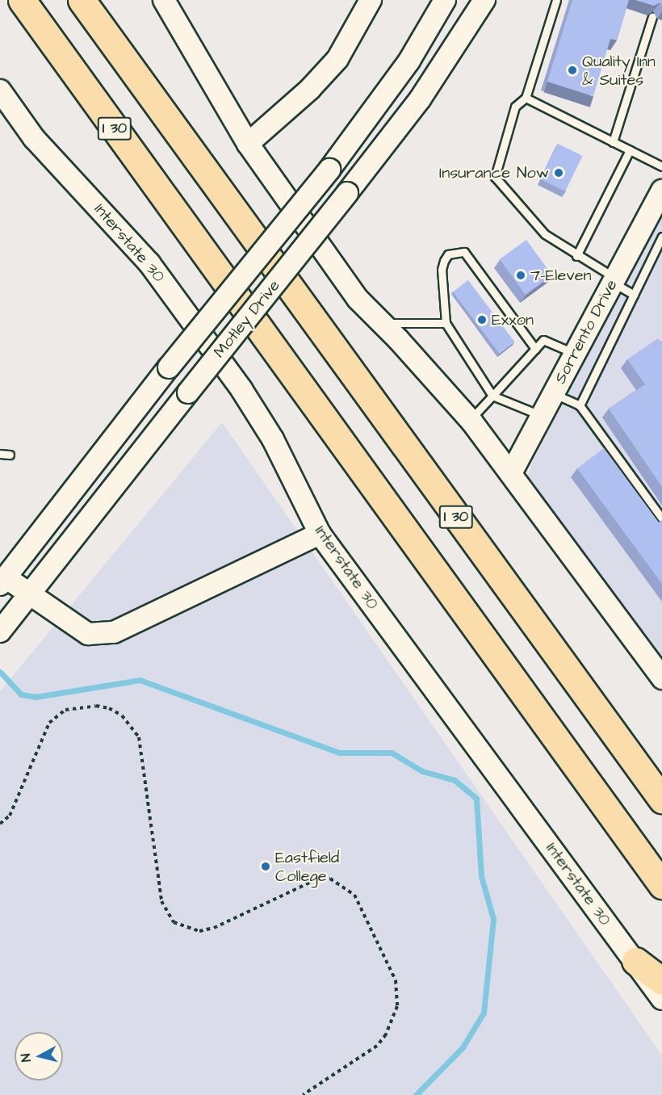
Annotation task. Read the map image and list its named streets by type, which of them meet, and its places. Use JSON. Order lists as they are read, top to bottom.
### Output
{
  "streets": {
    "highway": ["I 30"],
    "main road": ["Interstate 30", "Motley Drive", "Sorrento Drive"]
  },
  "places": [
    "Quality Inn & Suites",
    "Insurance Now",
    "7-Eleven",
    "Exxon",
    "Eastfield College"
  ],
  "north": "left"
}
